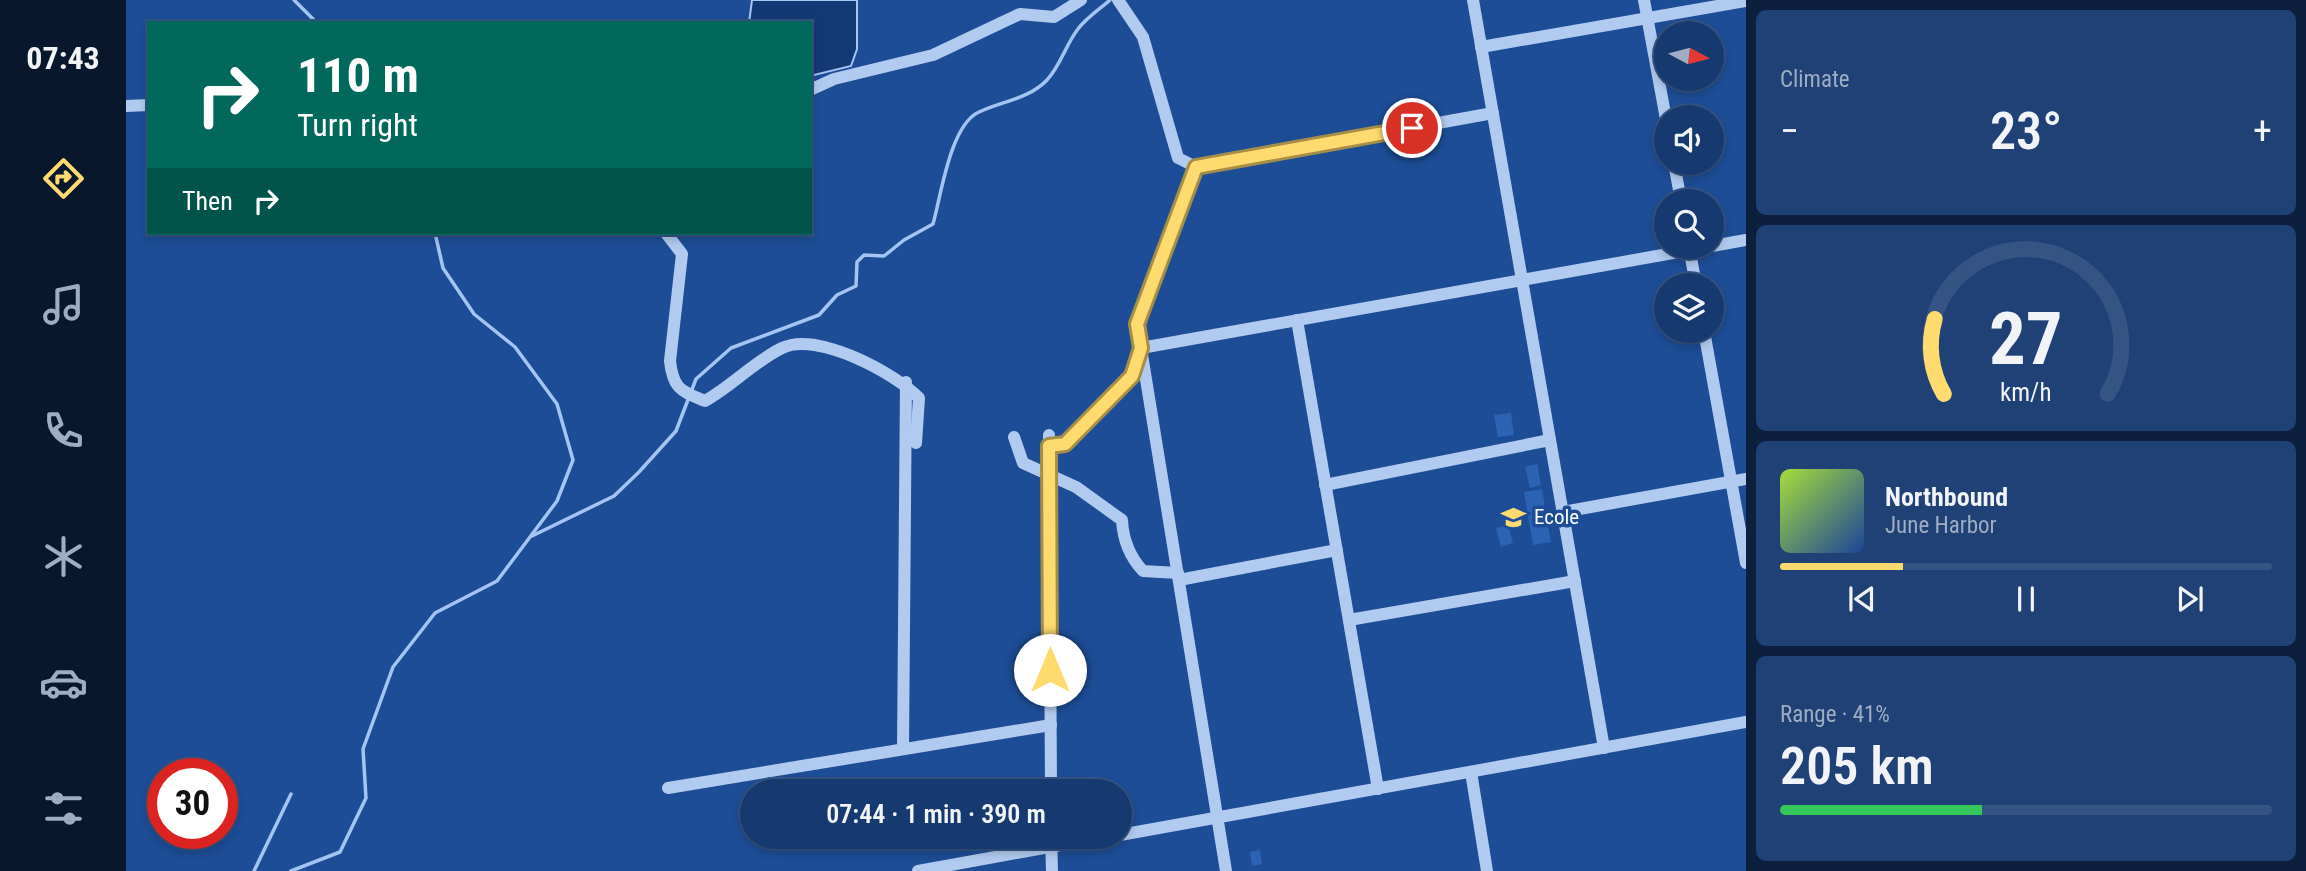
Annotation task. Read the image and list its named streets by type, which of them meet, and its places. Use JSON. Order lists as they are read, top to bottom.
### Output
{
  "places": {
    "school or university": ["Ecole"]
  },
  "north": "right",
  "page": {
    "tabs": "07:43",
    "tile": [
      "Climate",
      ["Range · 41%", "205 km"]
    ],
    "turn": ["110 m", "Turn right"],
    "heat": ["−", "23°", "+"],
    "then": "Then",
    "song": ["Northbound", "June Harbor"],
    "limit": "30",
    "trip": "07:44 · 1 min · 390 m",
    "gauge": ["27", "km/h"]
  }
}
